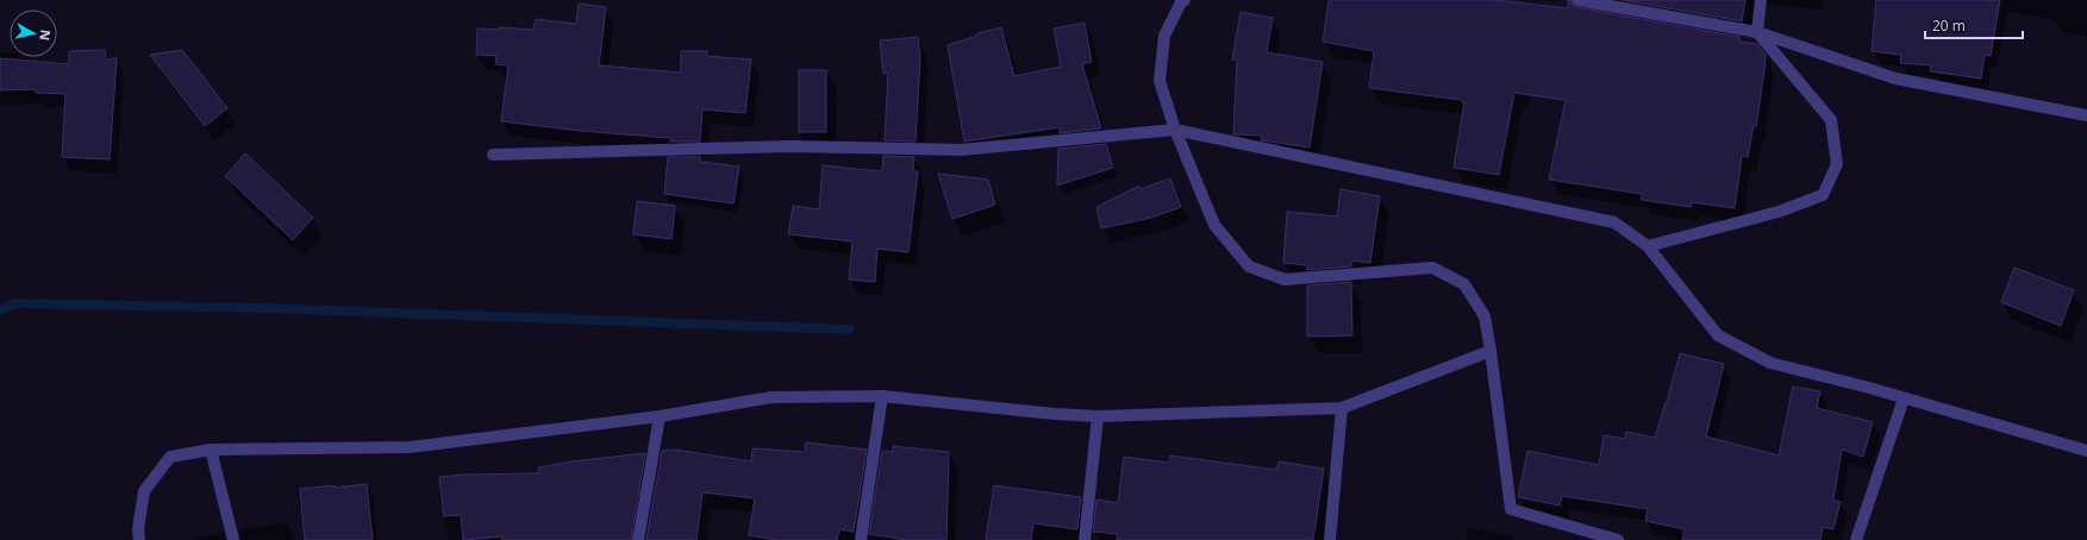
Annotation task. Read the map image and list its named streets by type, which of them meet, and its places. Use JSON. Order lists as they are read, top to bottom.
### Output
{
  "scale_bar": "20 m",
  "north": "right"
}
